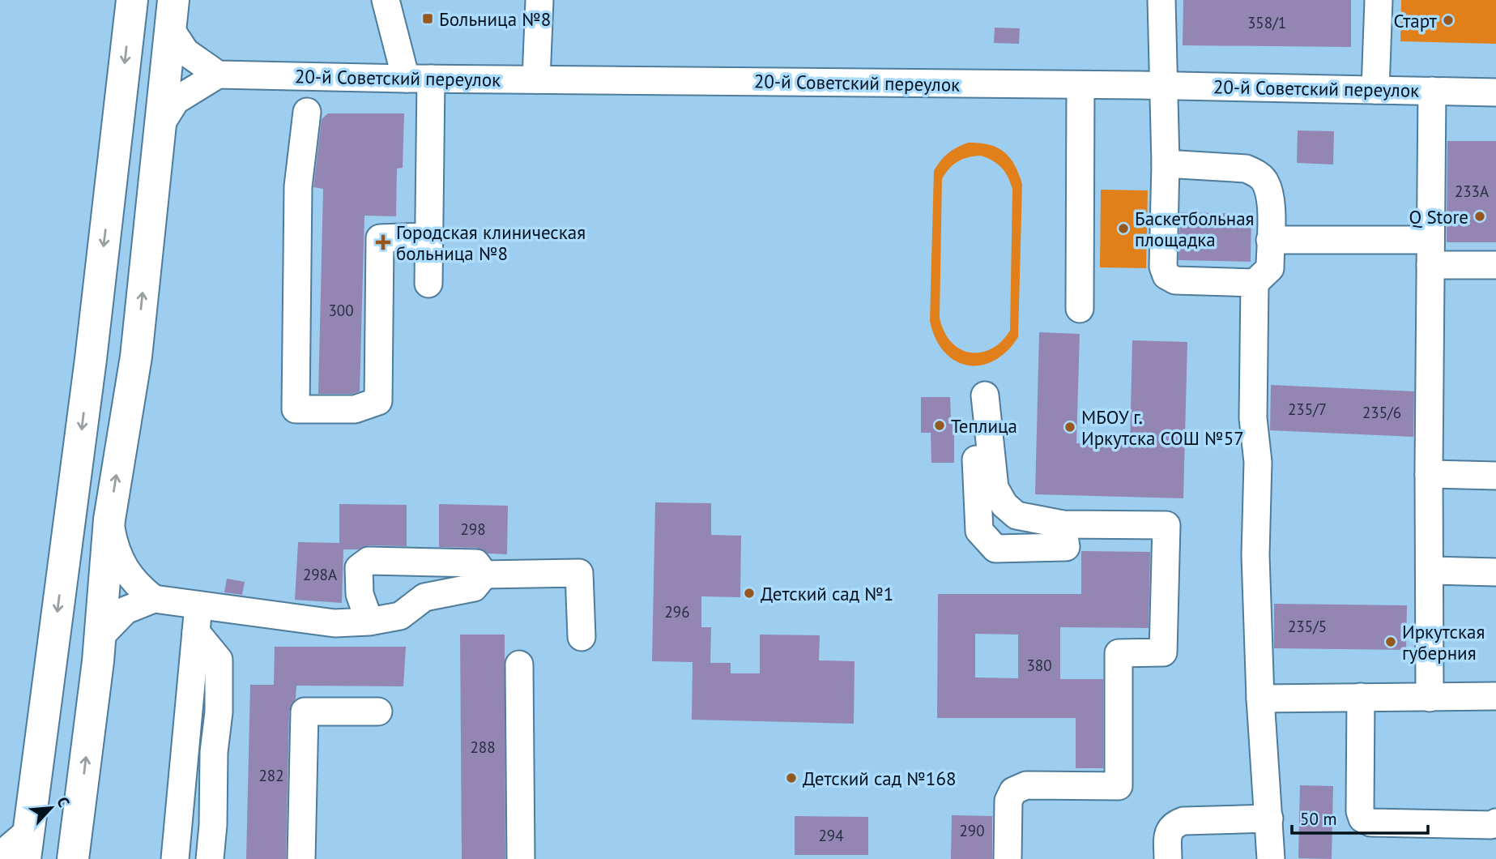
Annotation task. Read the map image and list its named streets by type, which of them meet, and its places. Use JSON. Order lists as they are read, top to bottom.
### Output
{
  "streets": {
    "street": ["20-й Советский переулок"]
  },
  "places": {
    "transit": ["Больница №8"],
    "other": [
      "Старт",
      "Q Store",
      "Баскетбольная площадка",
      "Теплица",
      "МБОУ г. Иркутска СОШ №57",
      "Детский сад №1",
      "Иркутская губерния",
      "Детский сад №168"
    ],
    "health": ["Городская клиническая больница №8"]
  },
  "house_numbers": [
    "358/1",
    "233А",
    "300",
    "235/7",
    "235/6",
    "298",
    "298А",
    "296",
    "235/5",
    "380",
    "288",
    "282",
    "290",
    "294"
  ],
  "scale_bar": "50 m",
  "north": "top right"
}
